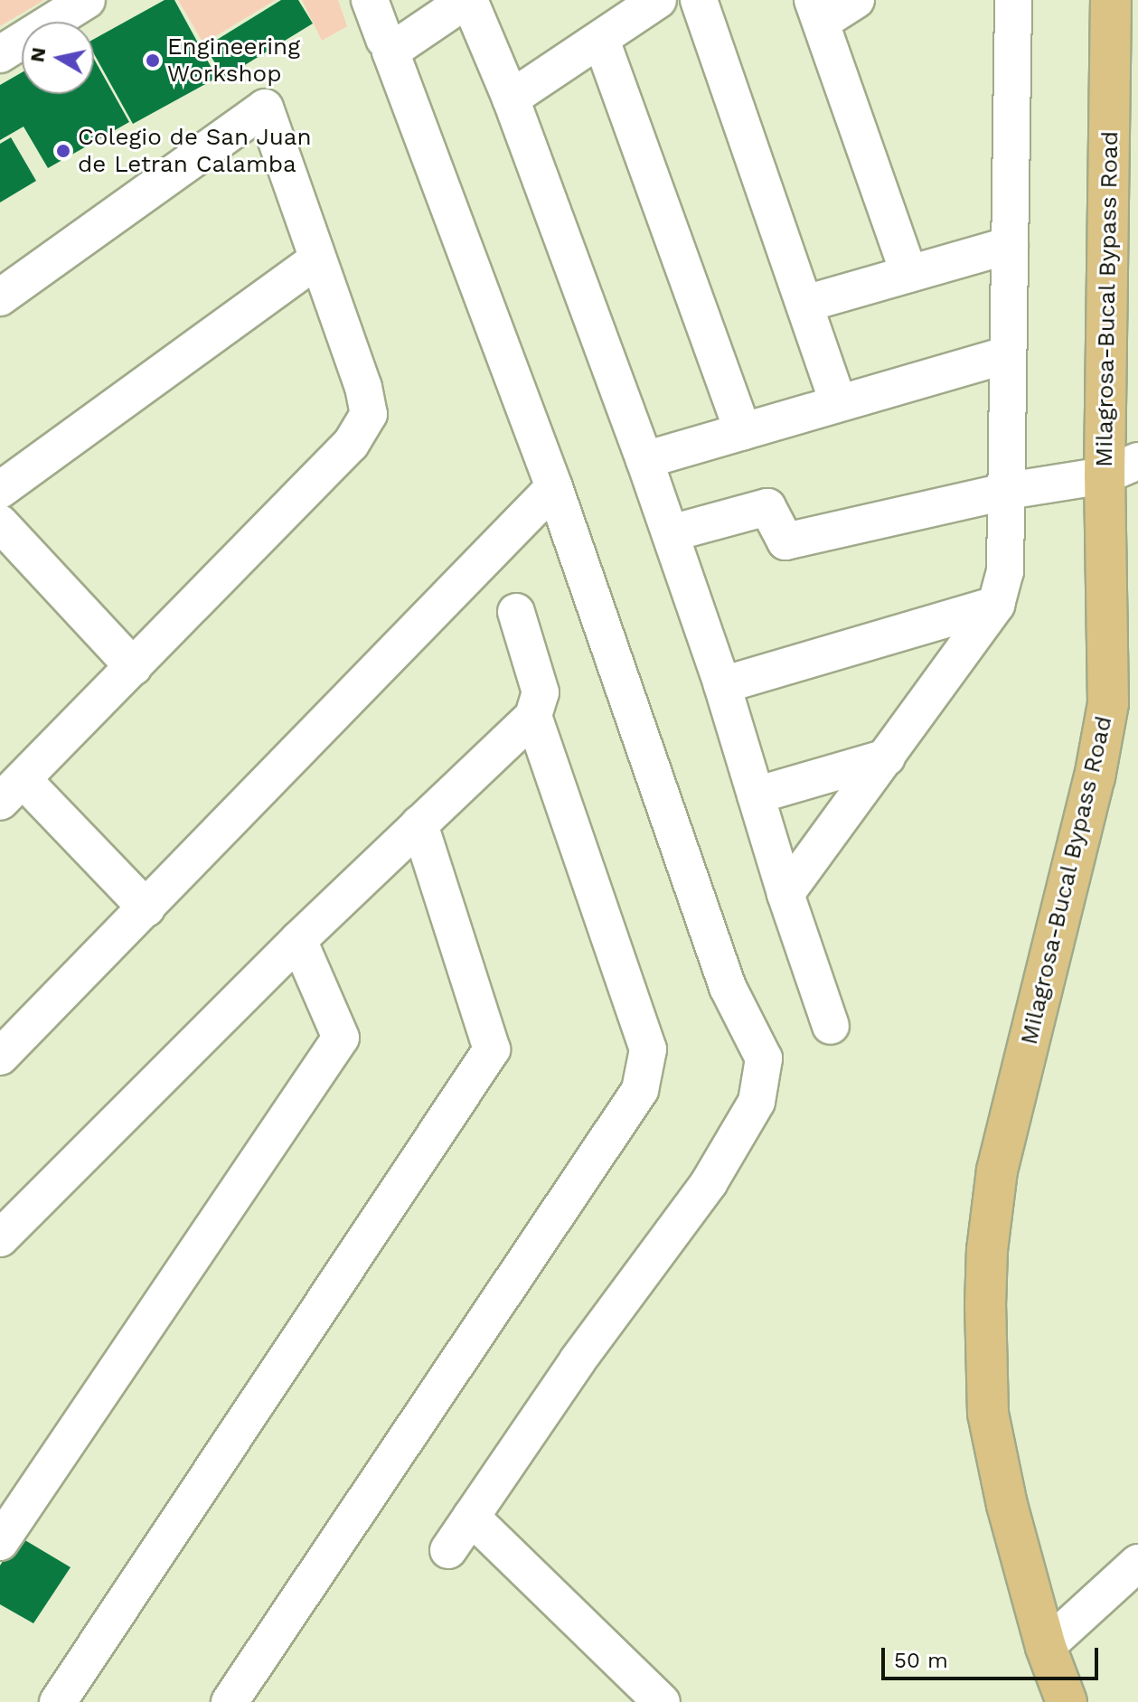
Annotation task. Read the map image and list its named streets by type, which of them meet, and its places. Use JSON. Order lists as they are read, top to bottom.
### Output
{
  "streets": {
    "main road": ["Milagrosa-Bucal Bypass Road"]
  },
  "places": ["Engineering Workshop", "Colegio de San Juan de Letran Calamba"],
  "scale_bar": "50 m",
  "north": "left"
}
